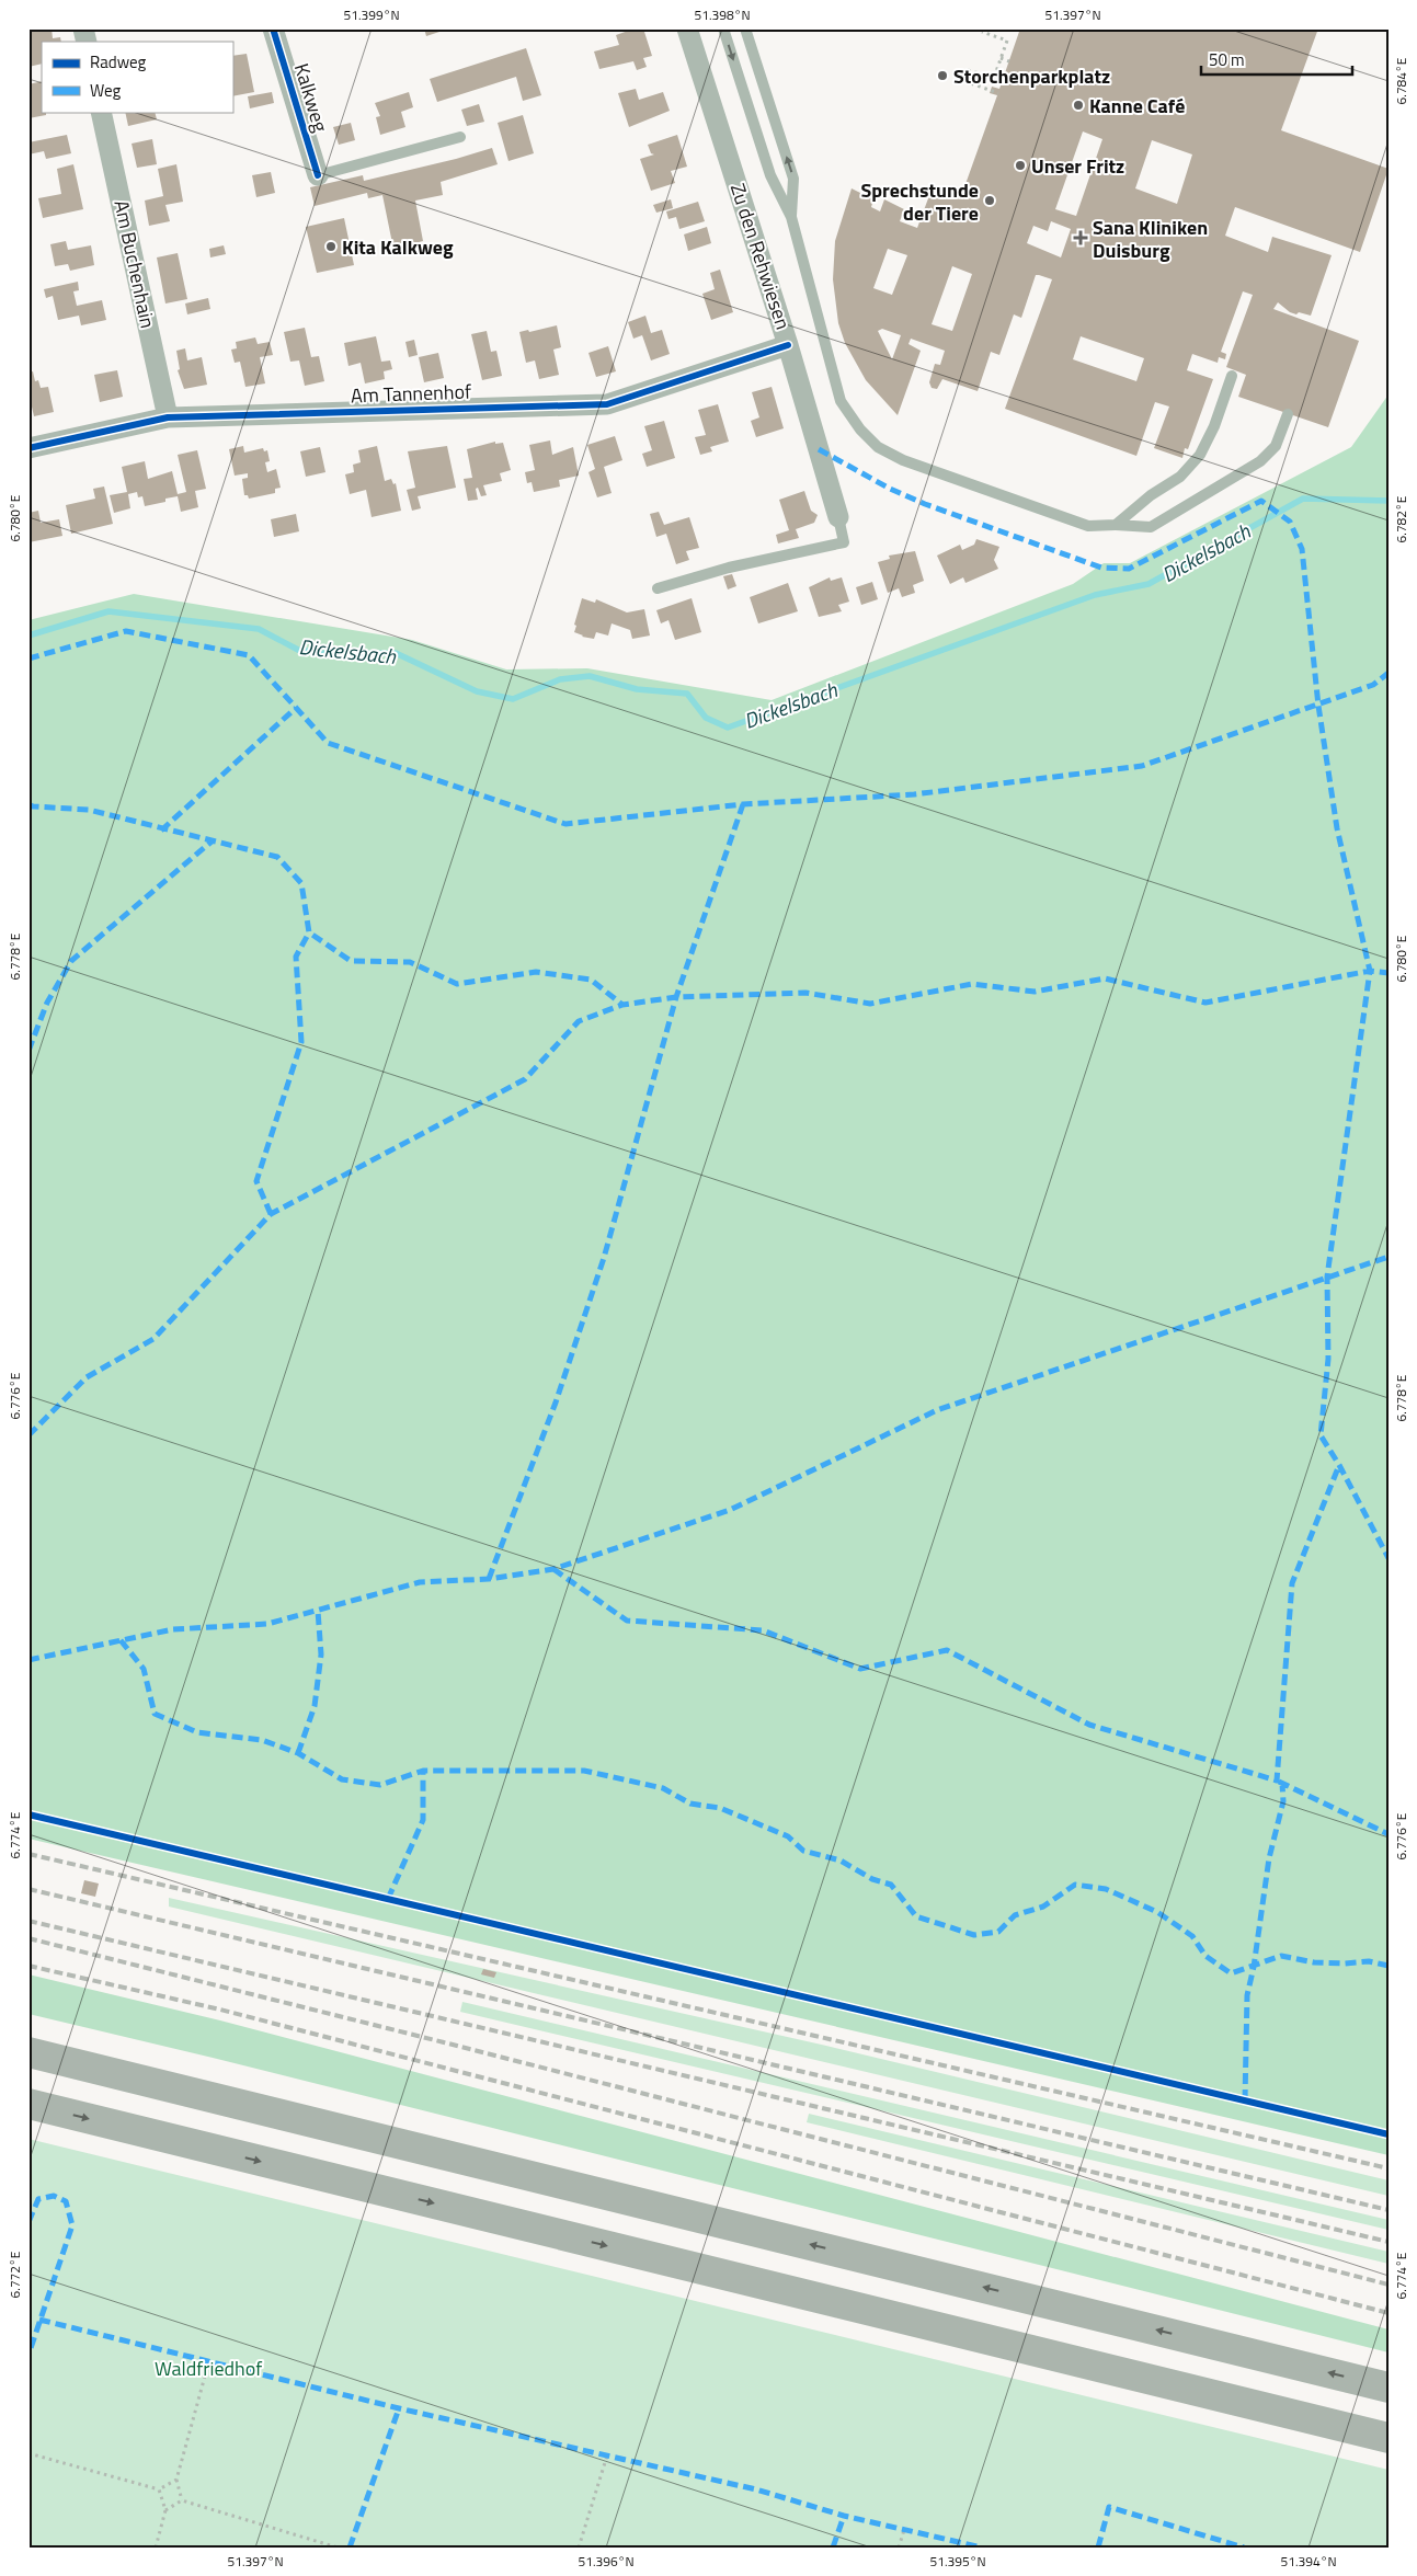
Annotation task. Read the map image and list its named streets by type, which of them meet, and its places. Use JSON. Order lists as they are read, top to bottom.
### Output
{
  "streets": {
    "street": [
      "Kalkweg",
      "Zu den Rehwiesen",
      "Am Buchenhain",
      "Am Tannenhof"
    ]
  },
  "crossings": [
    ["Zu den Rehwiesen", "Am Tannenhof"],
    ["Am Buchenhain", "Am Tannenhof"]
  ],
  "water": ["Dickelsbach"],
  "parks": ["Waldfriedhof"],
  "places": {
    "other": [
      "Storchenparkplatz",
      "Kanne Café",
      "Unser Fritz",
      "Sprechstunde der Tiere",
      "Kita Kalkweg"
    ],
    "health": ["Sana Kliniken Duisburg"]
  },
  "legend": ["Radweg", "Weg"],
  "scale_bar": "50 m",
  "coordinates": [
    "51.399°N",
    "51.398°N",
    "51.397°N",
    "6.784°E",
    "6.780°E",
    "6.782°E",
    "6.778°E",
    "6.776°E",
    "6.774°E",
    "6.772°E",
    "51.396°N",
    "51.395°N",
    "51.394°N"
  ]
}
